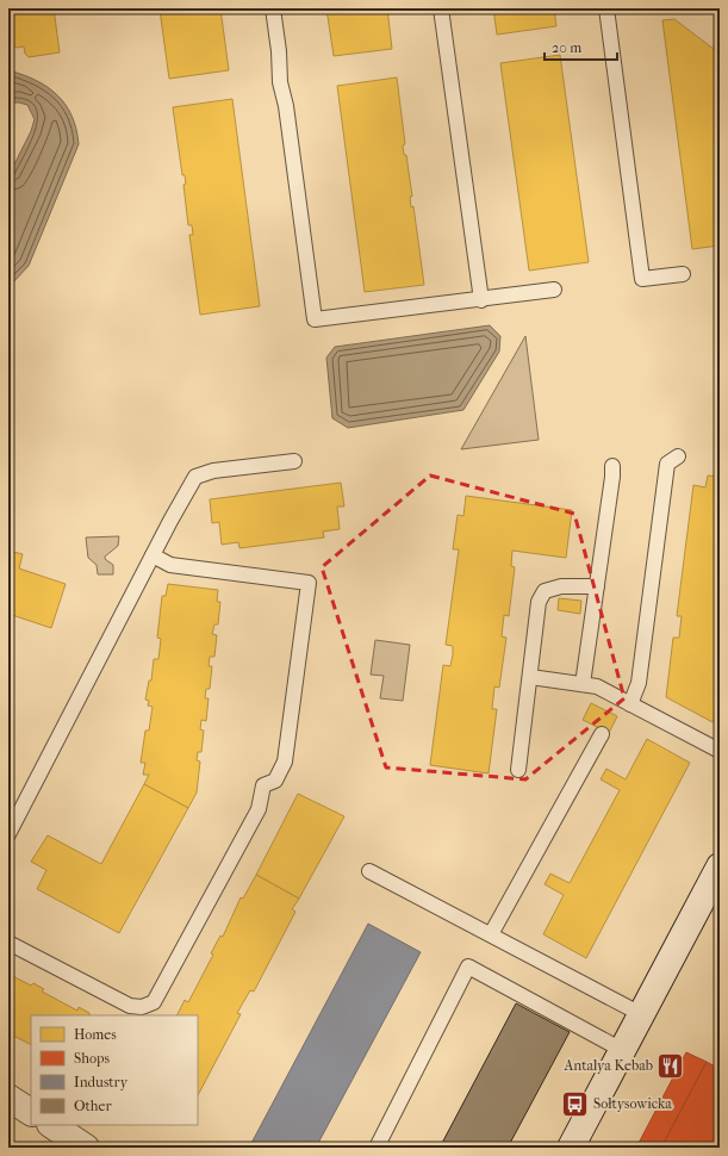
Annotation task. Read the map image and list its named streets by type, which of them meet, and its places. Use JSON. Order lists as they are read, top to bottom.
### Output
{
  "places": {
    "restaurant": ["Antalya Kebab"],
    "bus stop": ["Sołtysowicka"]
  },
  "legend": [
    "Homes",
    "Shops",
    "Industry",
    "Other"
  ],
  "scale_bar": "20 m"
}
